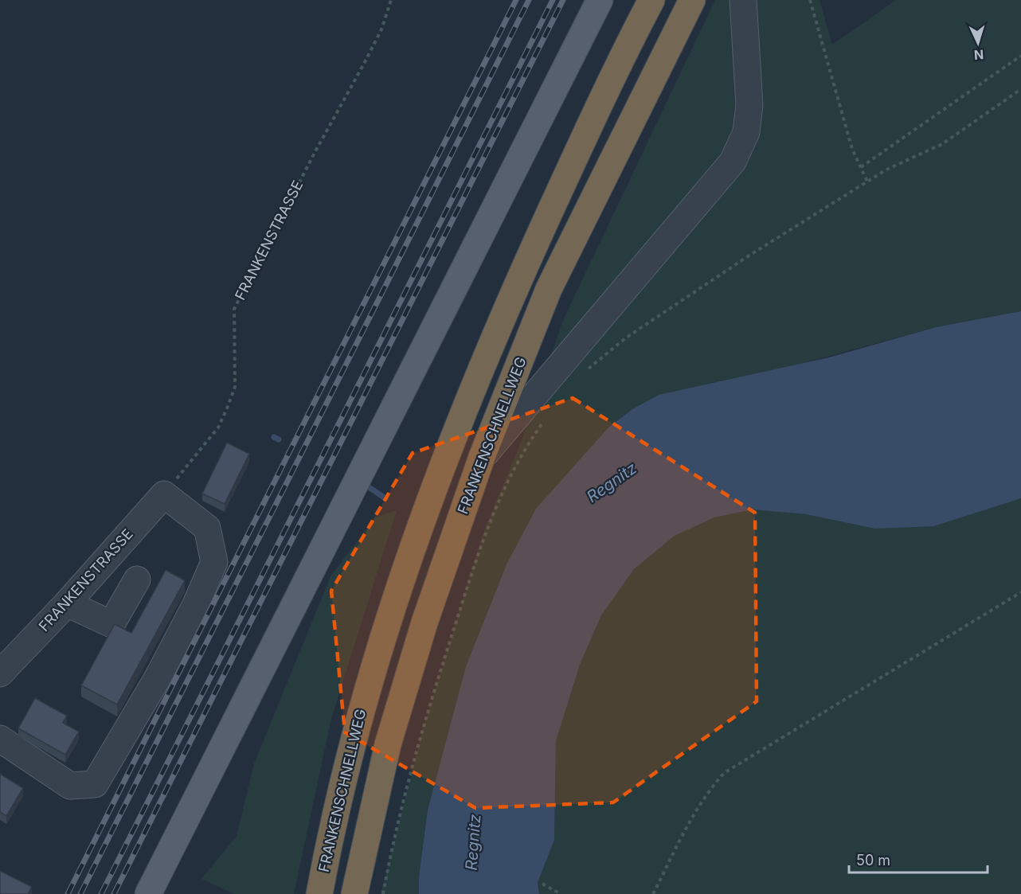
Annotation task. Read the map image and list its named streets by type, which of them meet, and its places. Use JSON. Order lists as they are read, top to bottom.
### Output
{
  "streets": {
    "highway": ["FRANKENSCHNELLWEG"],
    "street": ["FRANKENSTRASSE"]
  },
  "water": ["Regnitz"],
  "scale_bar": "50 m",
  "north": "bottom"
}
